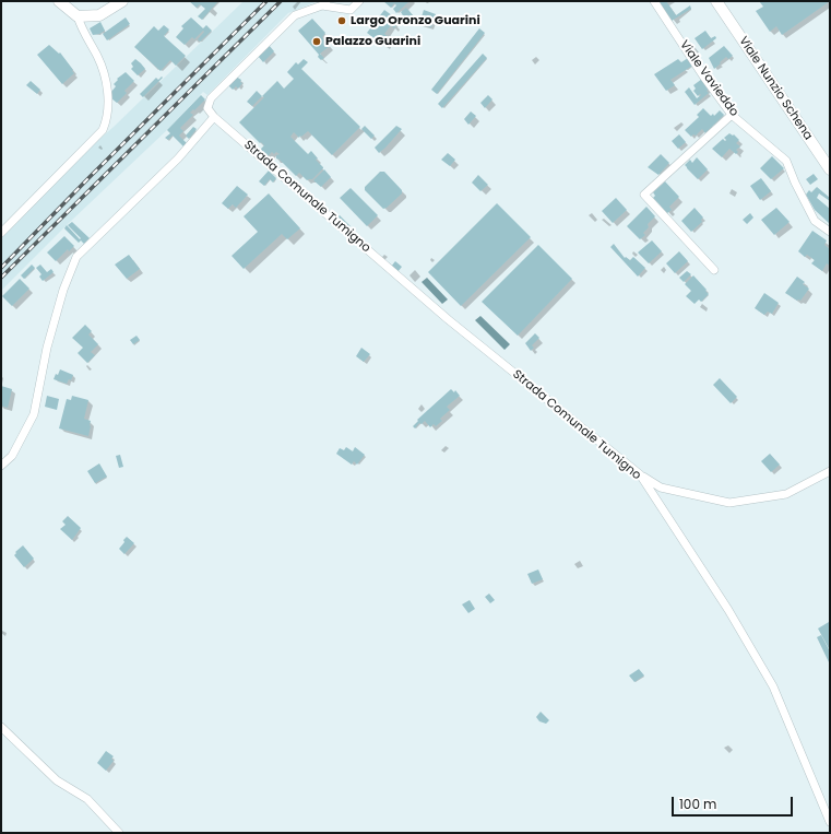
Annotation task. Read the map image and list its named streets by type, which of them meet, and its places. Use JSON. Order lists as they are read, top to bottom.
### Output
{
  "streets": {
    "street": ["Viale Vavieddo", "Viale Nunzio Schena", "Strada Comunale Tumigno"]
  },
  "places": ["Largo Oronzo Guarini", "Palazzo Guarini"],
  "scale_bar": "100 m"
}
